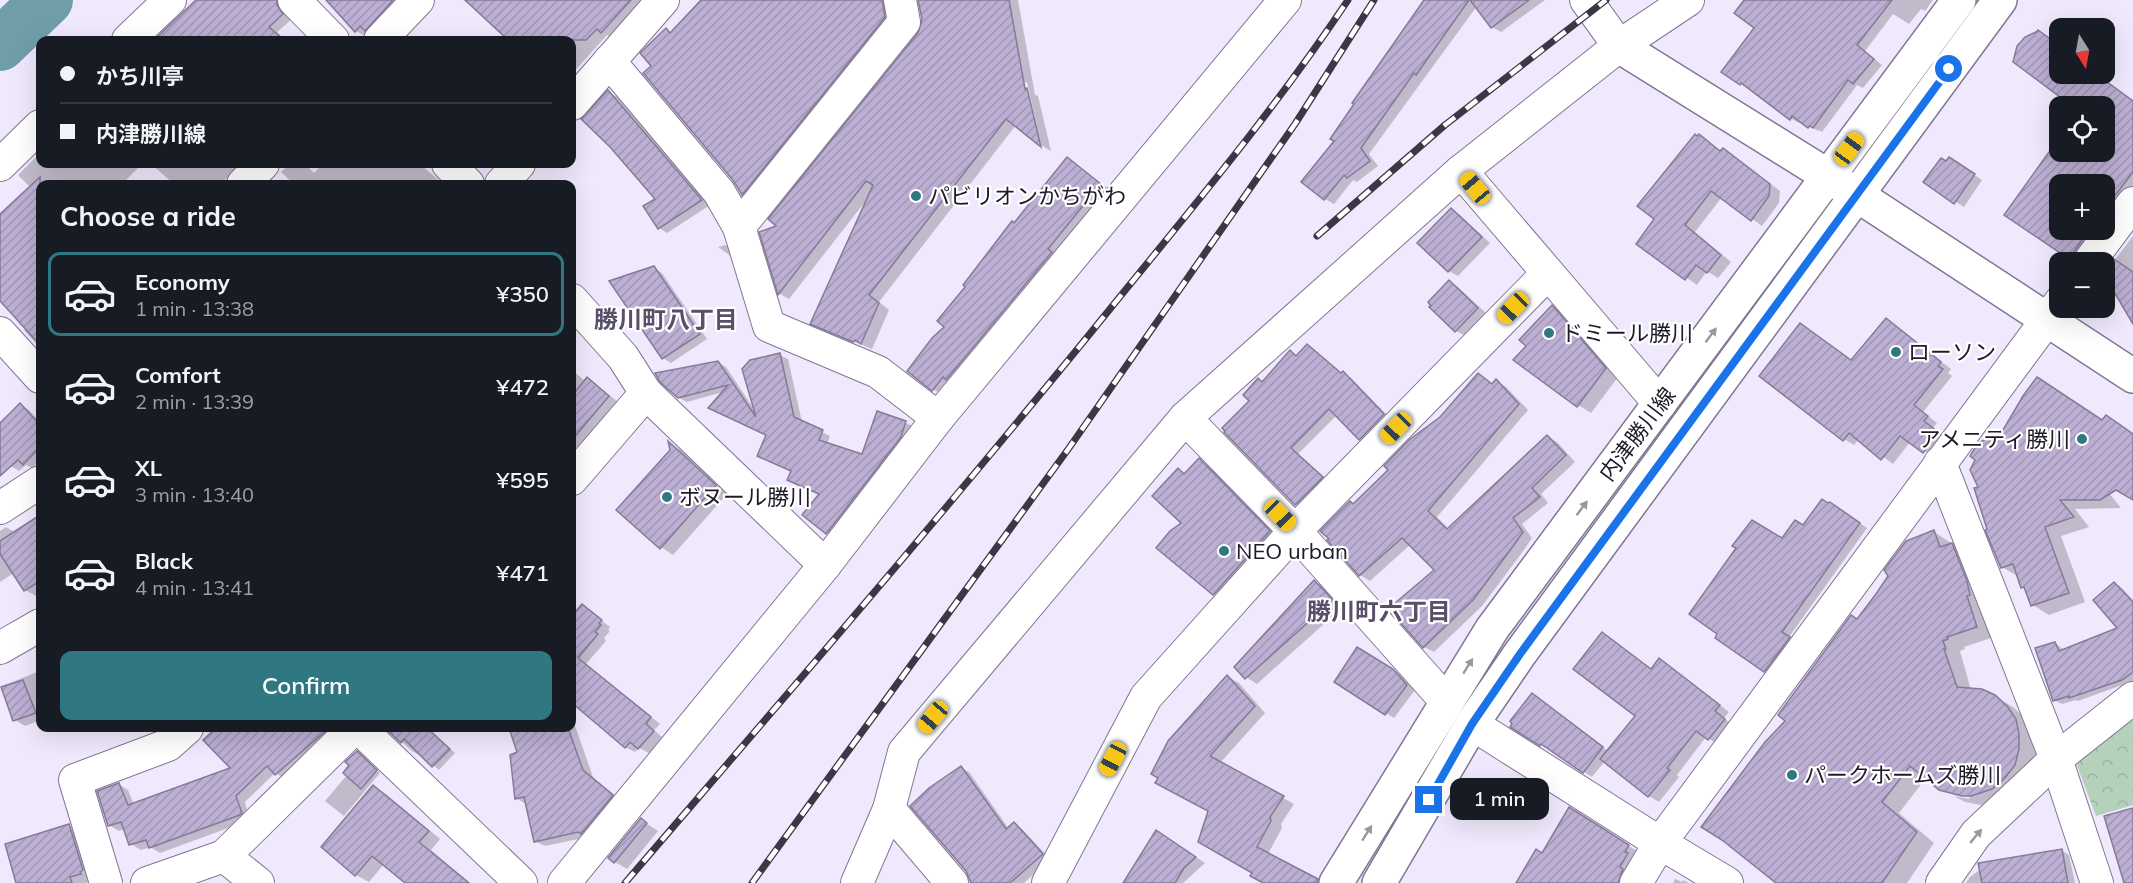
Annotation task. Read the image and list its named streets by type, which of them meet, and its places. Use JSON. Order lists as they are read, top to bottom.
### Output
{
  "streets": {
    "main road": ["内津勝川線"]
  },
  "districts": ["勝川町八丁目", "勝川町六丁目"],
  "places": [
    "パビリオンかちがわ",
    "ドミール勝川",
    "ローソン",
    "アメニティ勝川",
    "ボヌール勝川",
    "NEO urban",
    "パークホームズ勝川"
  ],
  "north": "bottom",
  "page": {
    "map_buttons": ["+", "−"],
    "banner": ["かち川亭", "内津勝川線"],
    "heading": "Choose a ride",
    "list": [
      {
        "name": "Economy",
        "note": "1 min · 13:38",
        "value": "¥350"
      },
      {
        "name": "Comfort",
        "note": "2 min · 13:39",
        "value": "¥472"
      },
      {
        "name": "XL",
        "note": "3 min · 13:40",
        "value": "¥595"
      },
      {
        "name": "Black",
        "note": "4 min · 13:41",
        "value": "¥471"
      }
    ],
    "buttons": "Confirm",
    "bubble": "1 min"
  }
}
